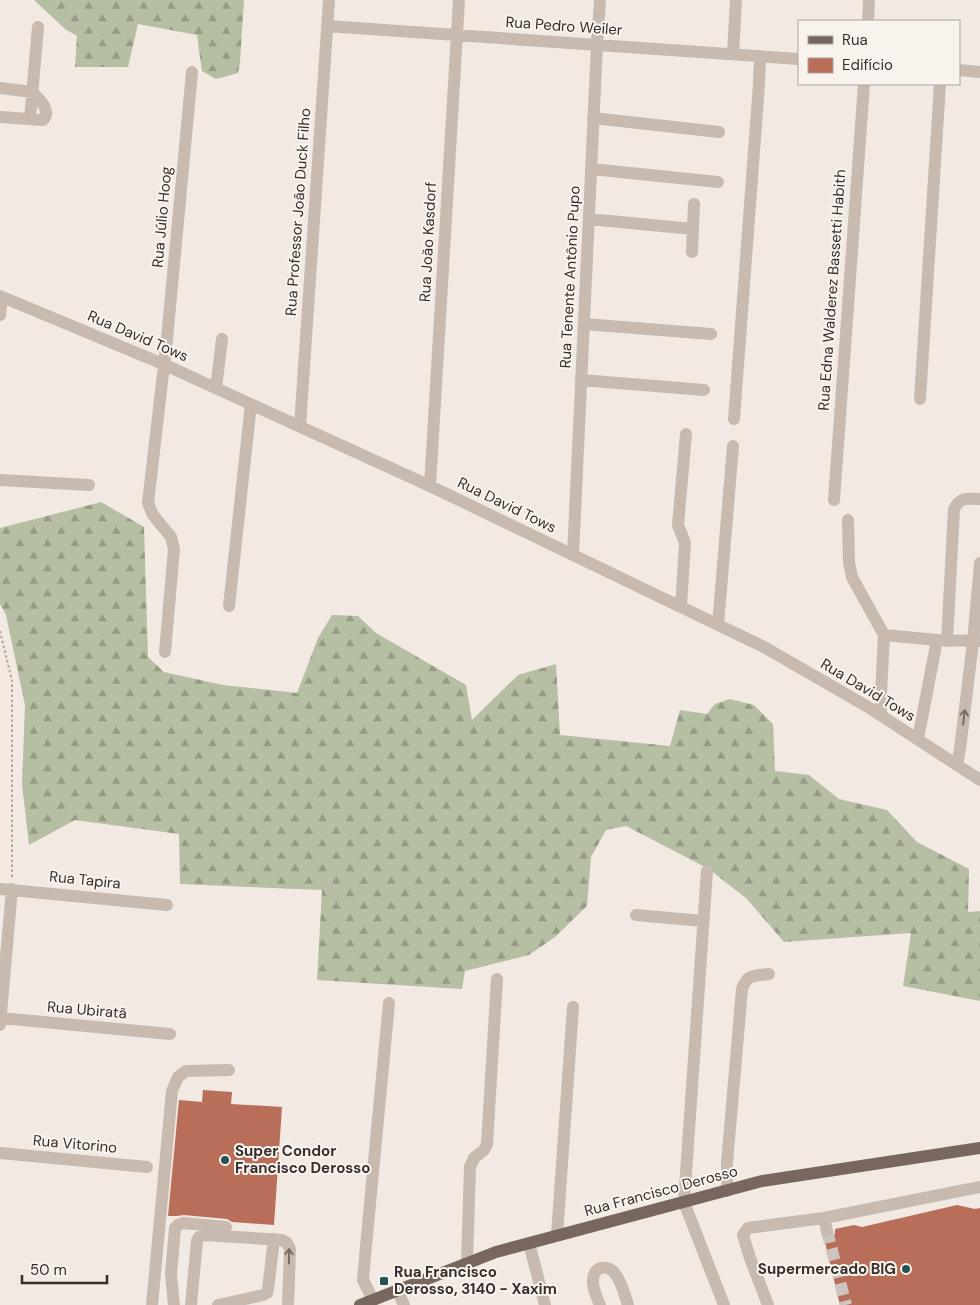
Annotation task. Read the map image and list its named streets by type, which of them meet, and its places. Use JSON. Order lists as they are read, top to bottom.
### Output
{
  "streets": {
    "main road": ["Rua Francisco Derosso"],
    "street": [
      "Rua Pedro Weiler",
      "Rua Professor João Duck Filho",
      "Rua Júlio Hoog",
      "Rua João Kasdorf",
      "Rua Tenente Antônio Pupo",
      "Rua Edna Walderez Bassetti Habith",
      "Rua David Tows",
      "Rua Tapira",
      "Rua Ubiratã",
      "Rua Vitorino"
    ]
  },
  "crossings": [
    ["Rua Pedro Weiler", "Rua Professor João Duck Filho"],
    ["Rua Pedro Weiler", "Rua João Kasdorf"],
    ["Rua Pedro Weiler", "Rua Tenente Antônio Pupo"],
    ["Rua Professor João Duck Filho", "Rua David Tows"],
    ["Rua Júlio Hoog", "Rua David Tows"],
    ["Rua João Kasdorf", "Rua David Tows"],
    ["Rua Tenente Antônio Pupo", "Rua David Tows"]
  ],
  "places": {
    "other": ["Super Condor Francisco Derosso", "Supermercado BIG"],
    "transit": ["Rua Francisco Derosso, 3140 - Xaxim"]
  },
  "legend": ["Rua", "Edifício"],
  "scale_bar": "50 m"
}
